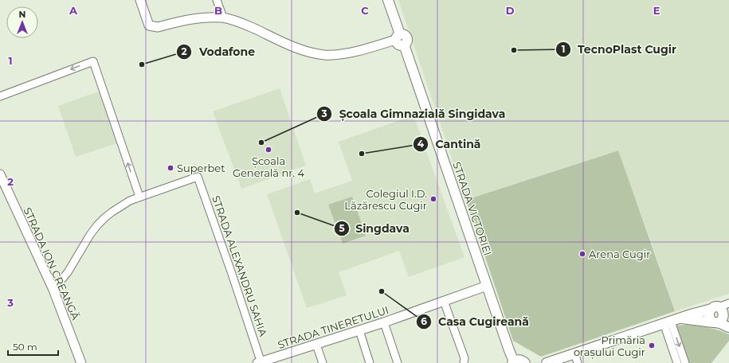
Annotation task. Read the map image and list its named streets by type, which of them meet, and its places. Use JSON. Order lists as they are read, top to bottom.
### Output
{
  "streets": {
    "main road": ["STRADA VICTORIEI"],
    "street": ["STRADA ION CREANGĂ", "STRADA ALEXANDRU SAHIA", "STRADA TINERETULUI"]
  },
  "crossings": [
    ["STRADA VICTORIEI", "STRADA TINERETULUI"],
    ["STRADA ALEXANDRU SAHIA", "STRADA TINERETULUI"]
  ],
  "places": [
    "TecnoPlast Cugir",
    "Vodafone",
    "Școala Gimnazială Singidava",
    "Școala Generală nr. 4",
    "Cantină",
    "Superbet",
    "Colegiul I.D. Lăzărescu Cugir",
    "Singdava",
    "Arena Cugir",
    "Casa Cugireană",
    "Primăria orașului Cugir"
  ],
  "scale_bar": "50 m",
  "north": "top",
  "grid": {
    "columns": [
      "A",
      "B",
      "C",
      "D",
      "E"
    ],
    "rows": ["1", "2", "3"]
  }
}
